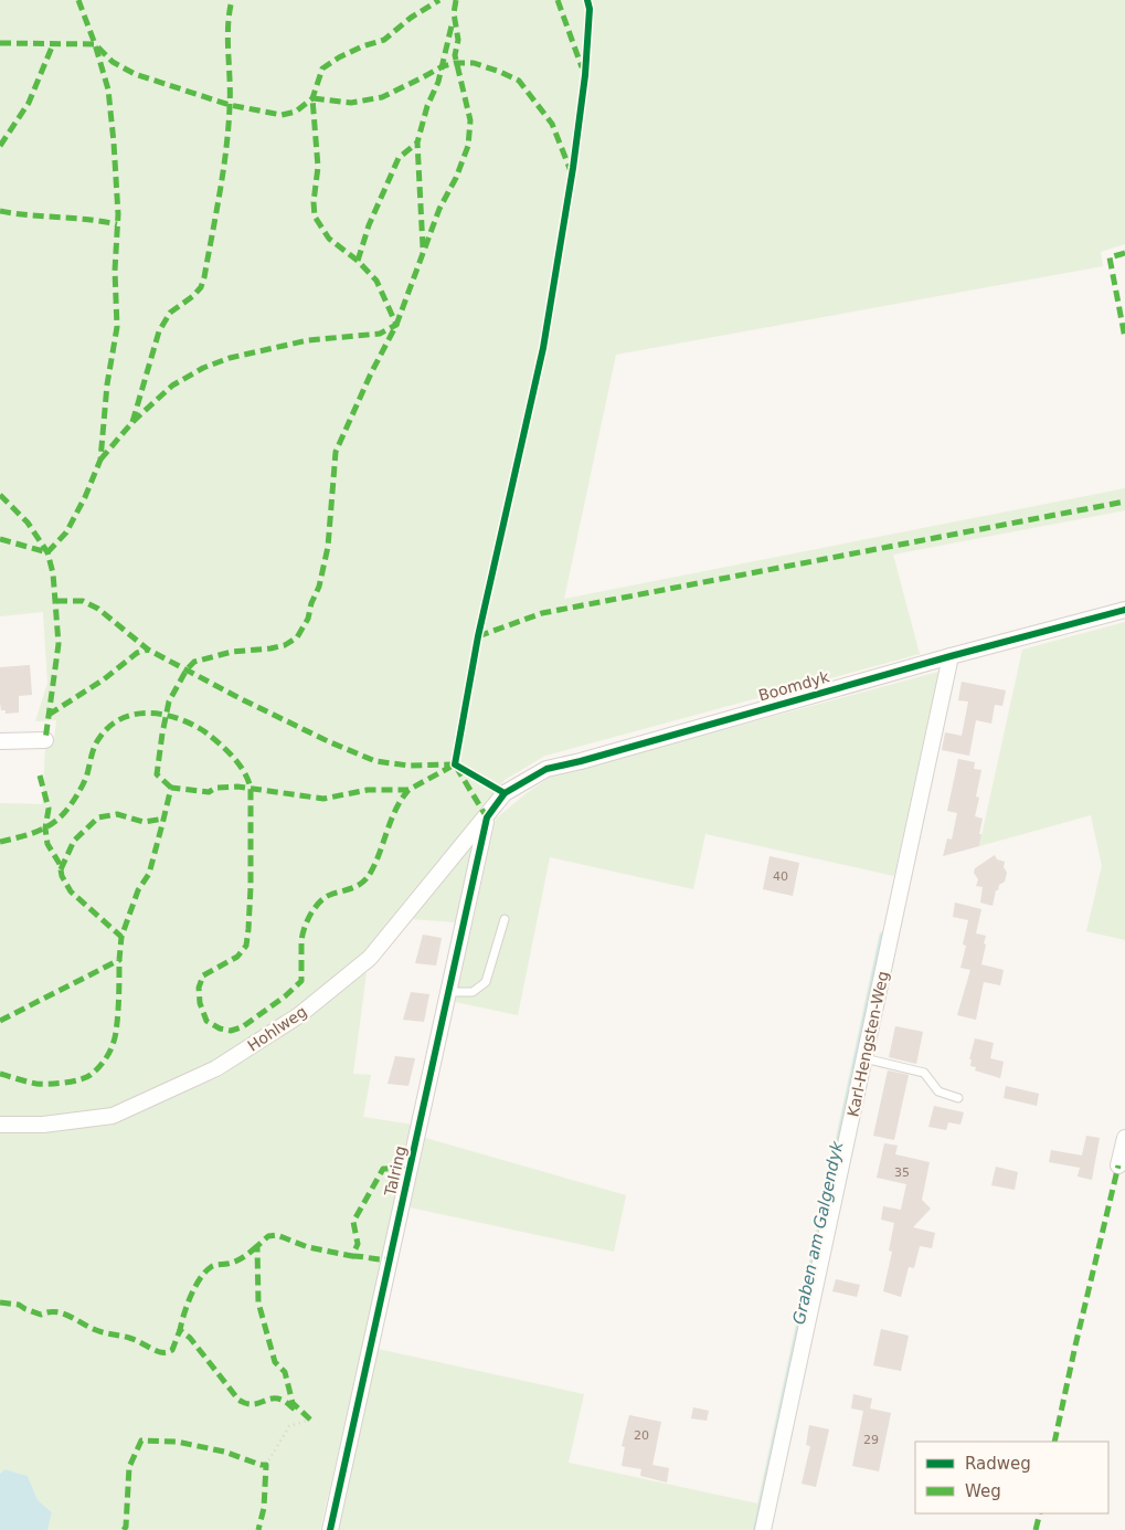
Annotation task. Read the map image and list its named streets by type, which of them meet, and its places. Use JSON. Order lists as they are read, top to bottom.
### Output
{
  "streets": {
    "street": [
      "Boomdyk",
      "Hohlweg",
      "Karl-Hengsten-Weg",
      "Talring"
    ]
  },
  "crossings": [
    ["Boomdyk", "Hohlweg"],
    ["Boomdyk", "Karl-Hengsten-Weg"],
    ["Boomdyk", "Talring"],
    ["Hohlweg", "Talring"]
  ],
  "water": ["Graben am Galgendyk"],
  "house_numbers": [
    "40",
    "35",
    "20",
    "29"
  ],
  "legend": ["Radweg", "Weg"]
}
